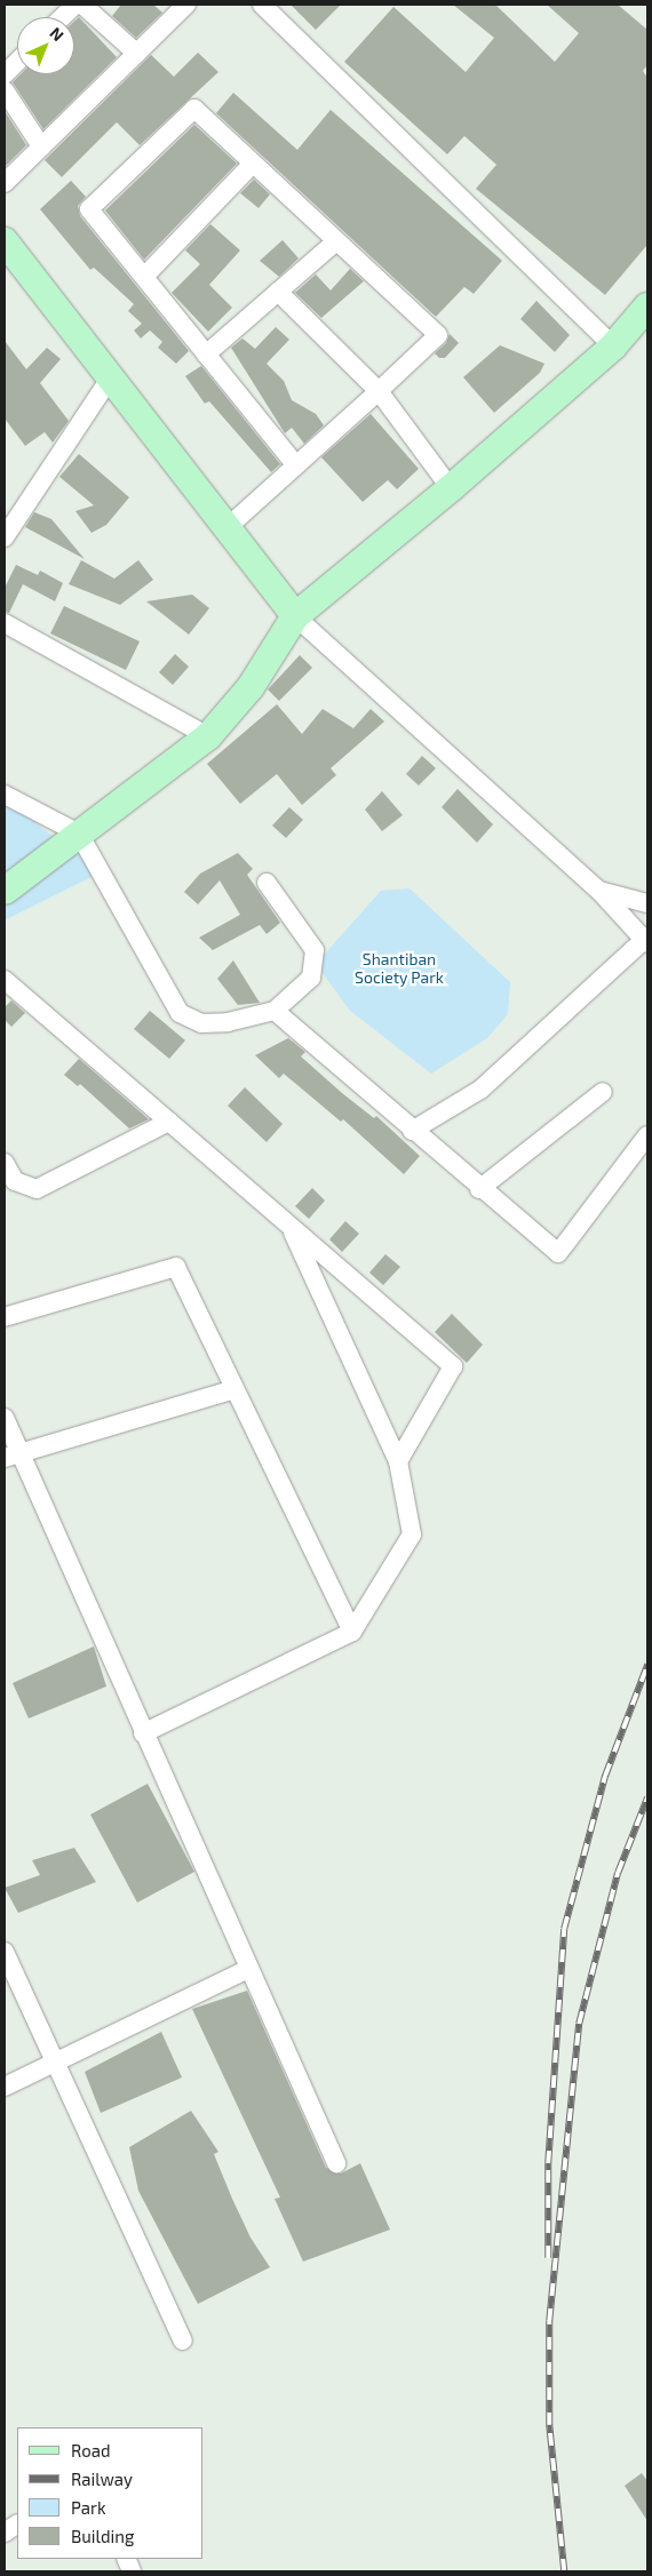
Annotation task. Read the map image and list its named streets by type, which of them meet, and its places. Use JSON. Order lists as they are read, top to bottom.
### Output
{
  "parks": ["Shantiban Society Park"],
  "legend": [
    "Road",
    "Railway",
    "Park",
    "Building"
  ],
  "north": "top right"
}
